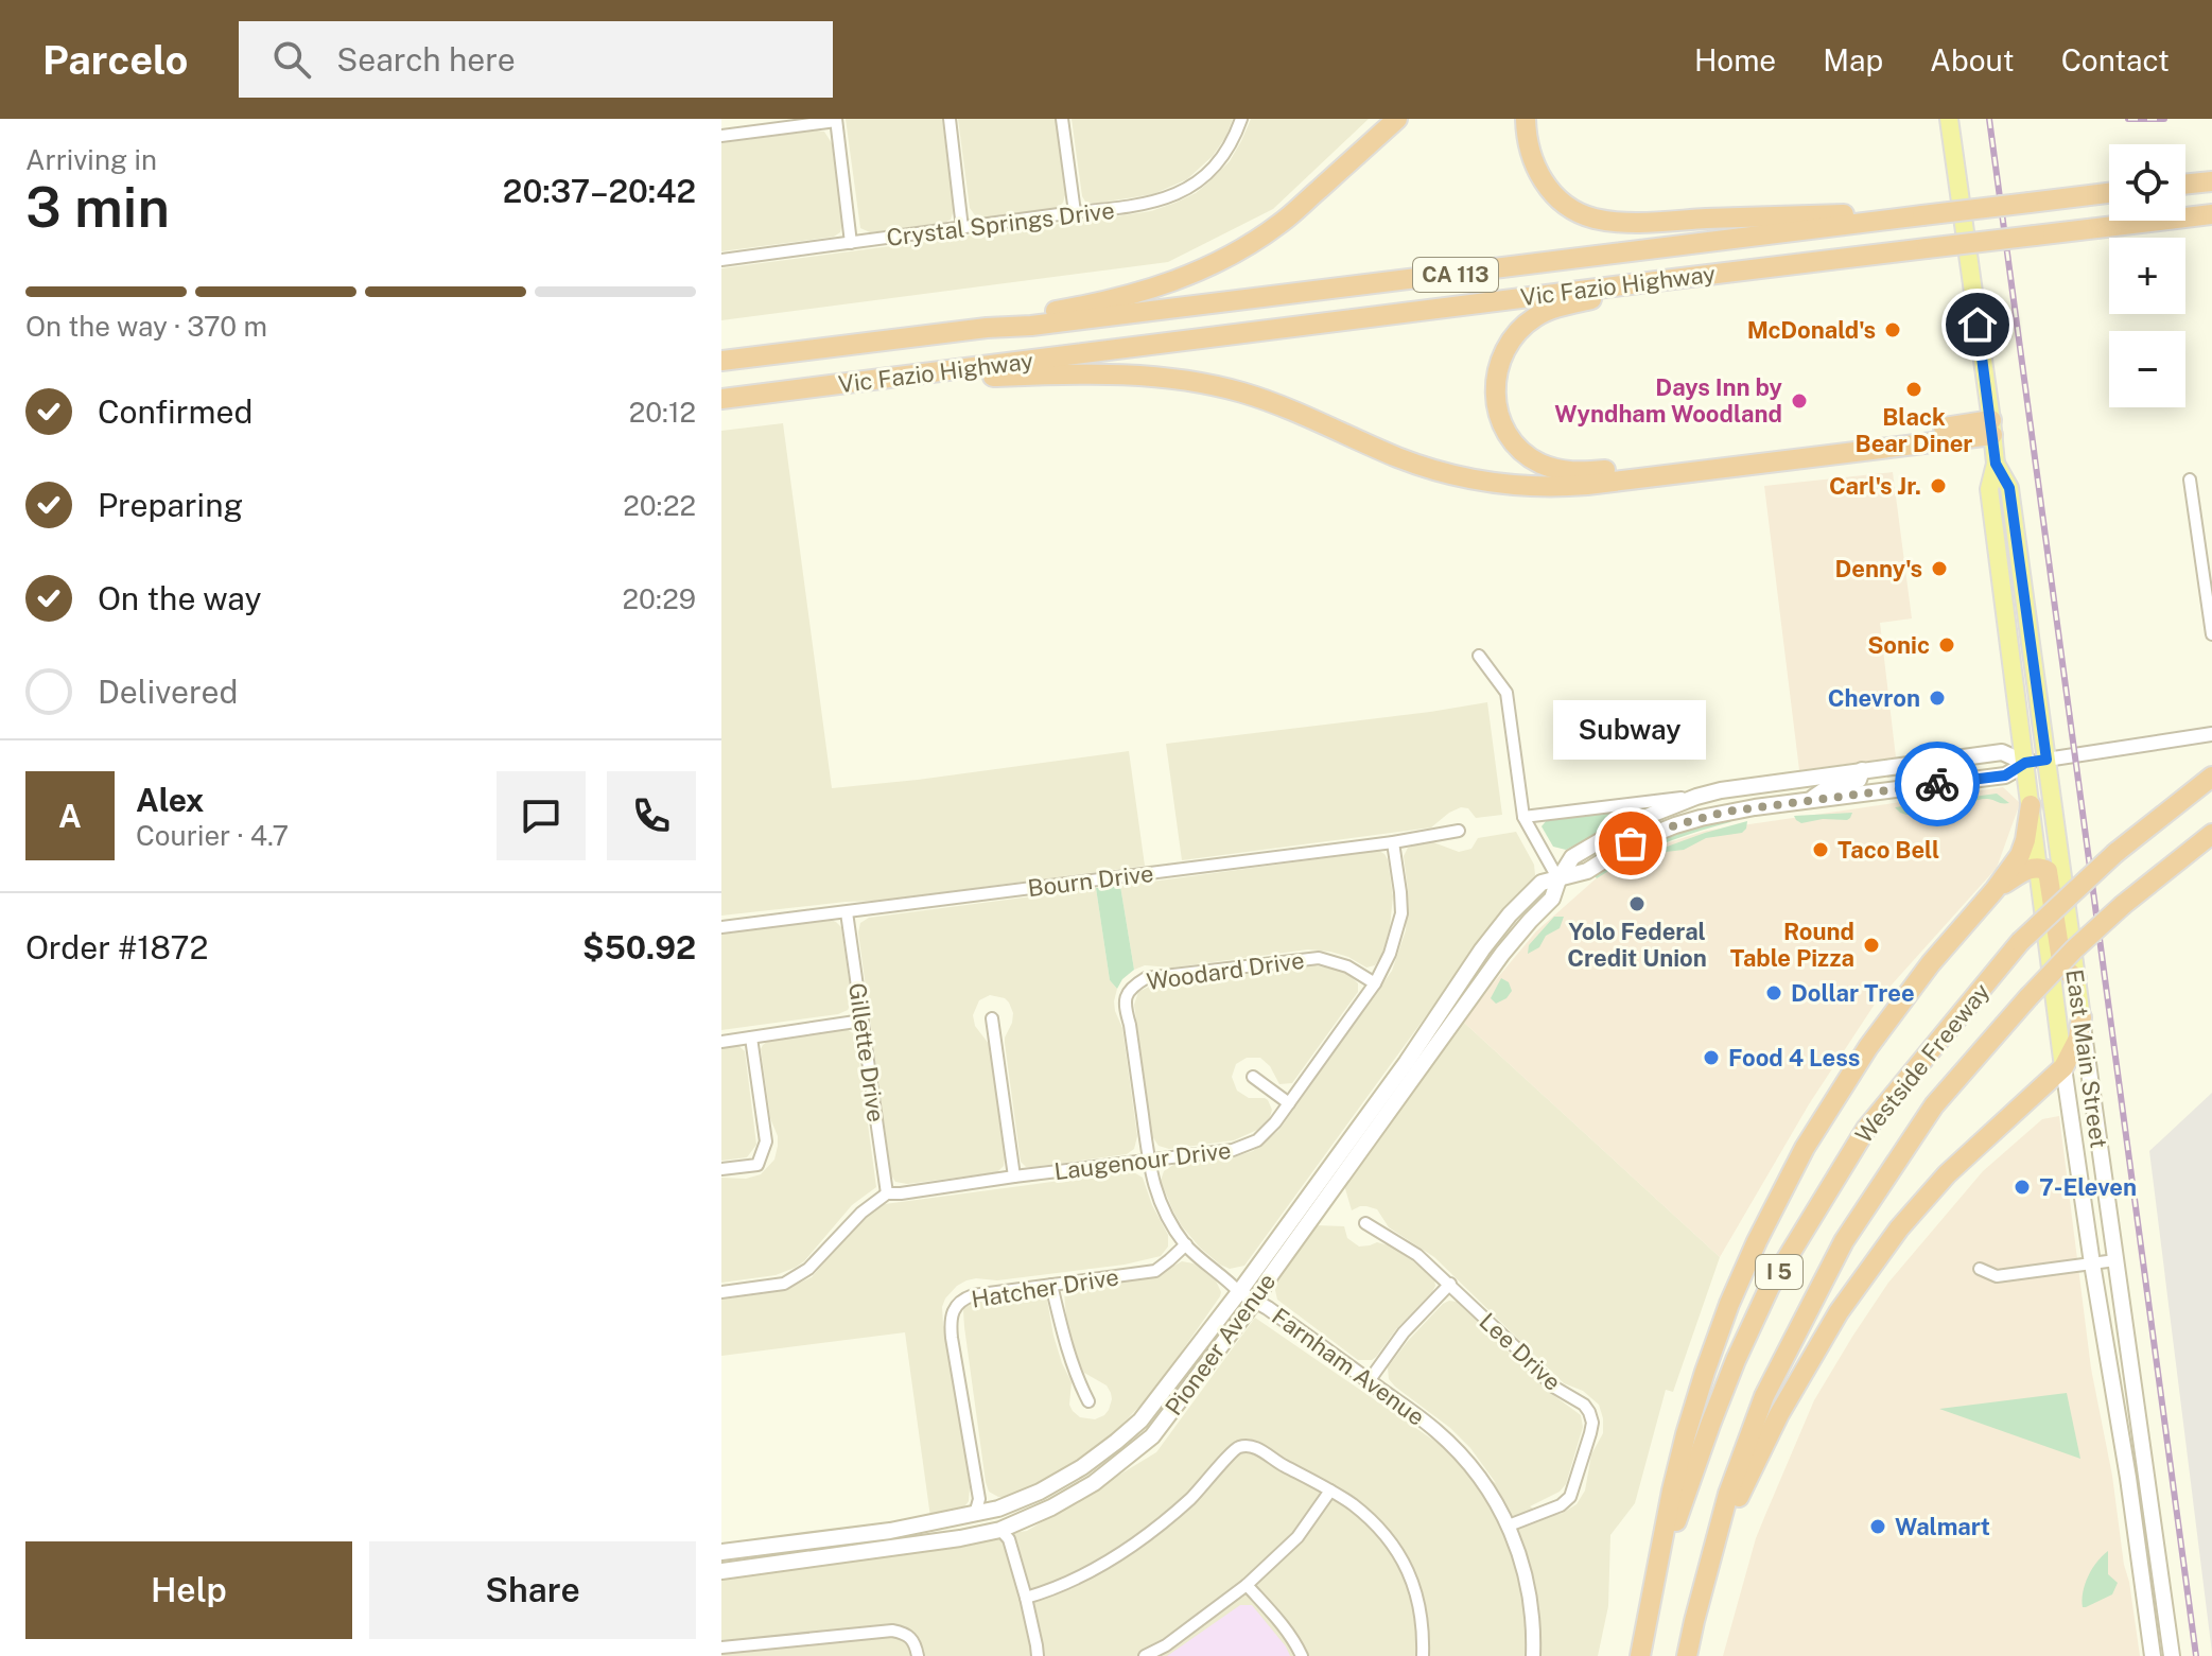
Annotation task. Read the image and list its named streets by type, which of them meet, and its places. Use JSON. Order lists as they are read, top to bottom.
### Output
{
  "streets": {
    "highway": [
      "CA 113",
      "Vic Fazio Highway",
      "Westside Freeway",
      "I 5"
    ],
    "main road": ["East Main Street", "Pioneer Avenue"],
    "street": [
      "Crystal Springs Drive",
      "Bourn Drive",
      "Woodard Drive",
      "Gillette Drive",
      "Laugenour Drive",
      "Hatcher Drive",
      "Lee Drive",
      "Farnham Avenue"
    ]
  },
  "crossings": [
    ["Bourn Drive", "Gillette Drive"],
    ["Bourn Drive", "Laugenour Drive"],
    ["Woodard Drive", "Laugenour Drive"],
    ["Woodard Drive", "Farnham Avenue"],
    ["Gillette Drive", "Laugenour Drive"],
    ["East Main Street", "Pioneer Avenue"],
    ["Laugenour Drive", "Farnham Avenue"],
    ["Hatcher Drive", "Pioneer Avenue"],
    ["Hatcher Drive", "Farnham Avenue"],
    ["Pioneer Avenue", "Farnham Avenue"],
    ["Lee Drive", "Farnham Avenue"]
  ],
  "places": [
    "McDonald's",
    "Black Bear Diner",
    "Days Inn by Wyndham Woodland",
    "Carl's Jr.",
    "Denny's",
    "Sonic",
    "Chevron",
    "Subway",
    "Taco Bell",
    "Yolo Federal Credit Union",
    "Round Table Pizza",
    "Dollar Tree",
    "Food 4 Less",
    "7-Eleven",
    "Walmart"
  ],
  "page": {
    "header": "Parcelo",
    "search": "Search here",
    "nav": [
      "Home",
      "Map",
      "About",
      "Contact"
    ],
    "heading": ["3 min", "Arriving in", "20:37–20:42"],
    "panel": [
      "Alex",
      "Courier · 4.7",
      "Order #1872",
      "$50.92"
    ],
    "map_buttons": ["+", "−"],
    "bar": "On the way · 370 m",
    "list": [
      ["Confirmed", "20:12"],
      ["Preparing", "20:22"],
      ["On the way", "20:29"],
      "Delivered"
    ],
    "bubble": "Subway",
    "round": "A",
    "buttons": ["Help", "Share"]
  }
}
